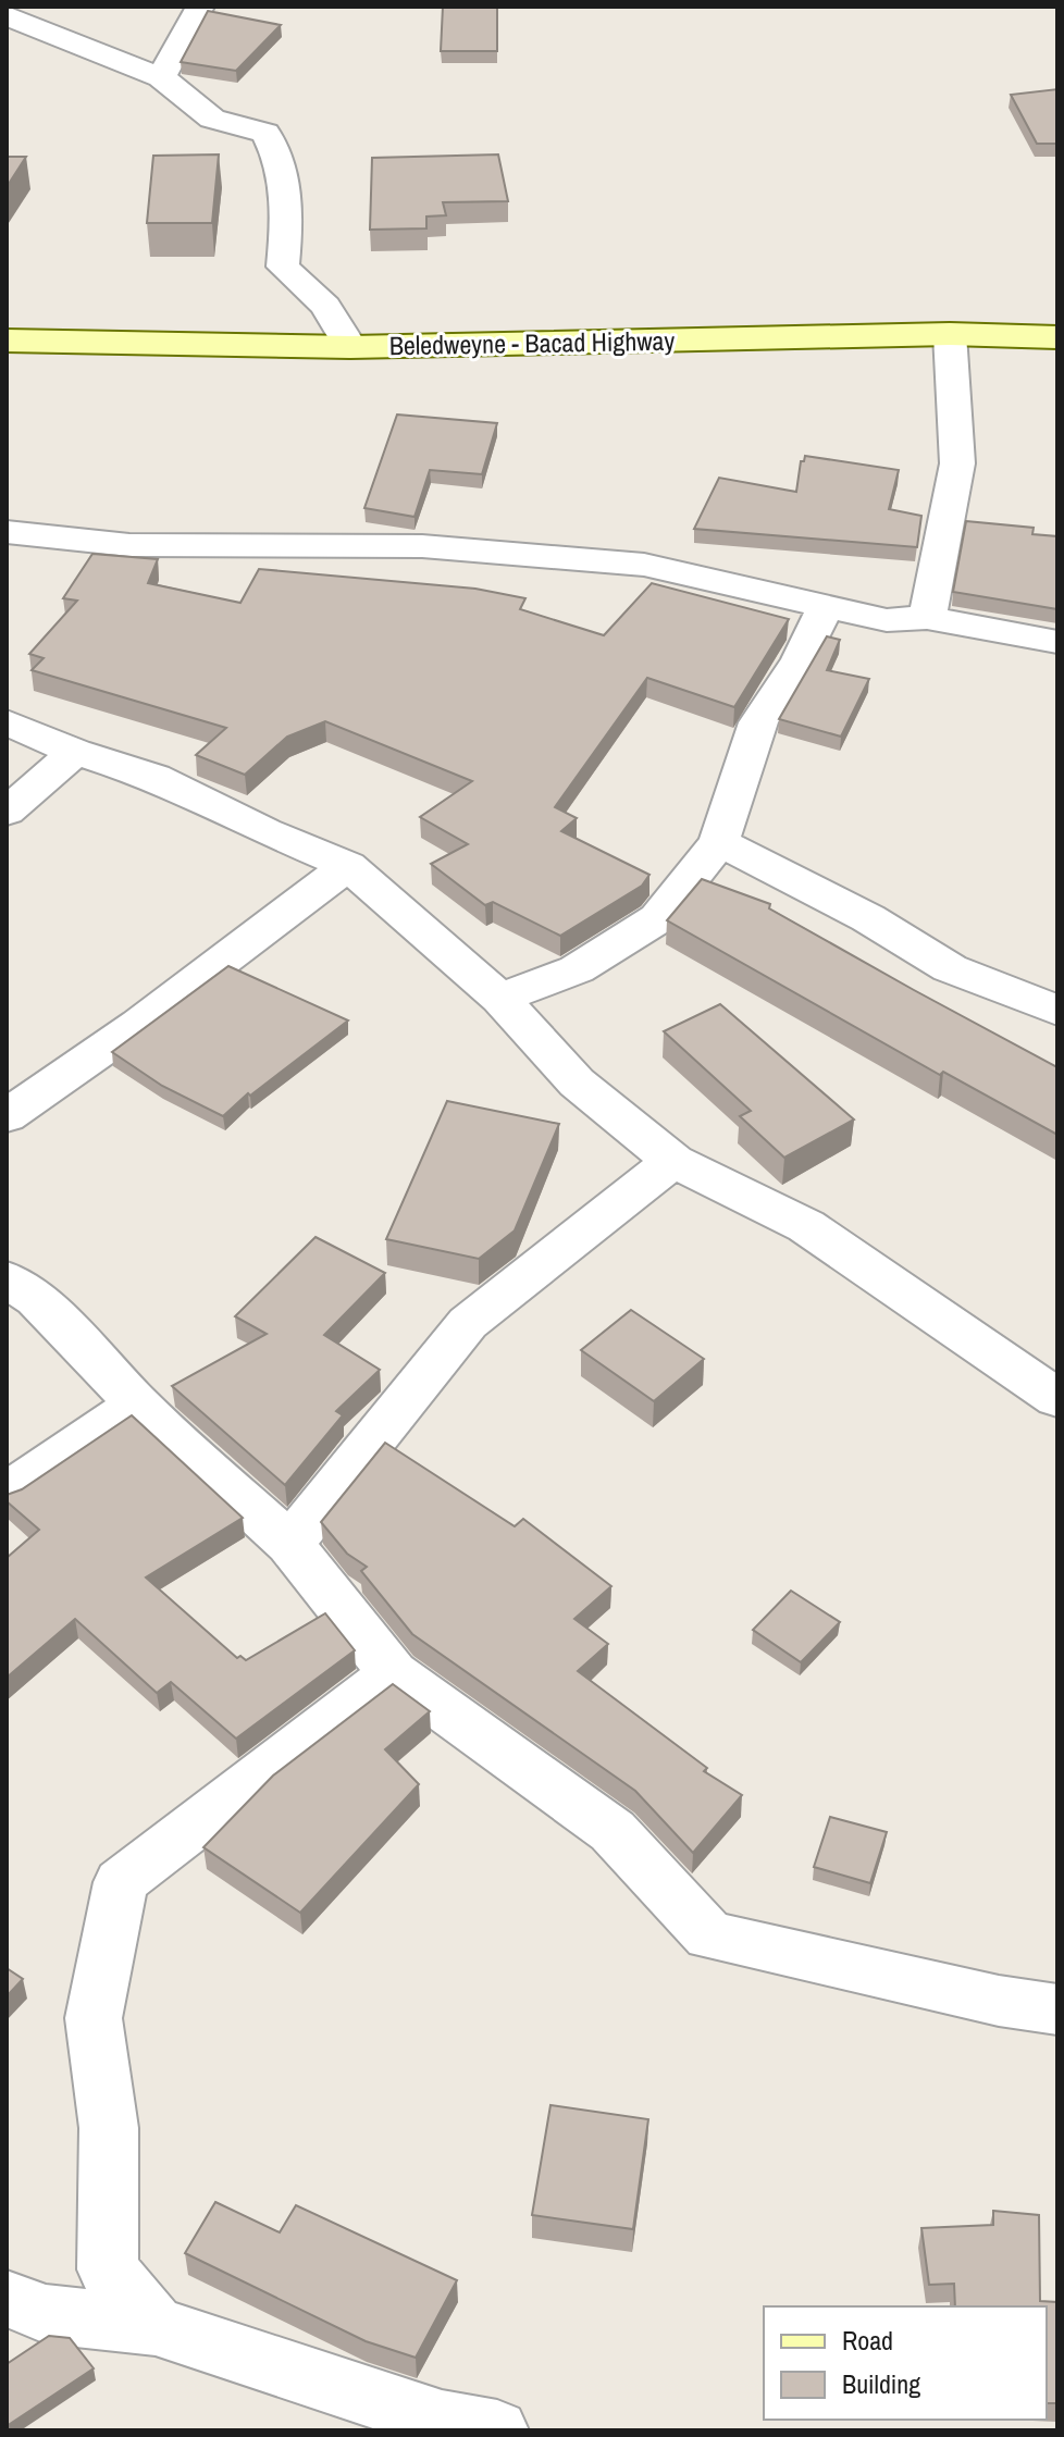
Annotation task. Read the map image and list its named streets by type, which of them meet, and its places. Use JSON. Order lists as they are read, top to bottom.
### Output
{
  "streets": {
    "street": ["Beledweyne - Bacad Highway"]
  },
  "legend": ["Road", "Building"]
}
